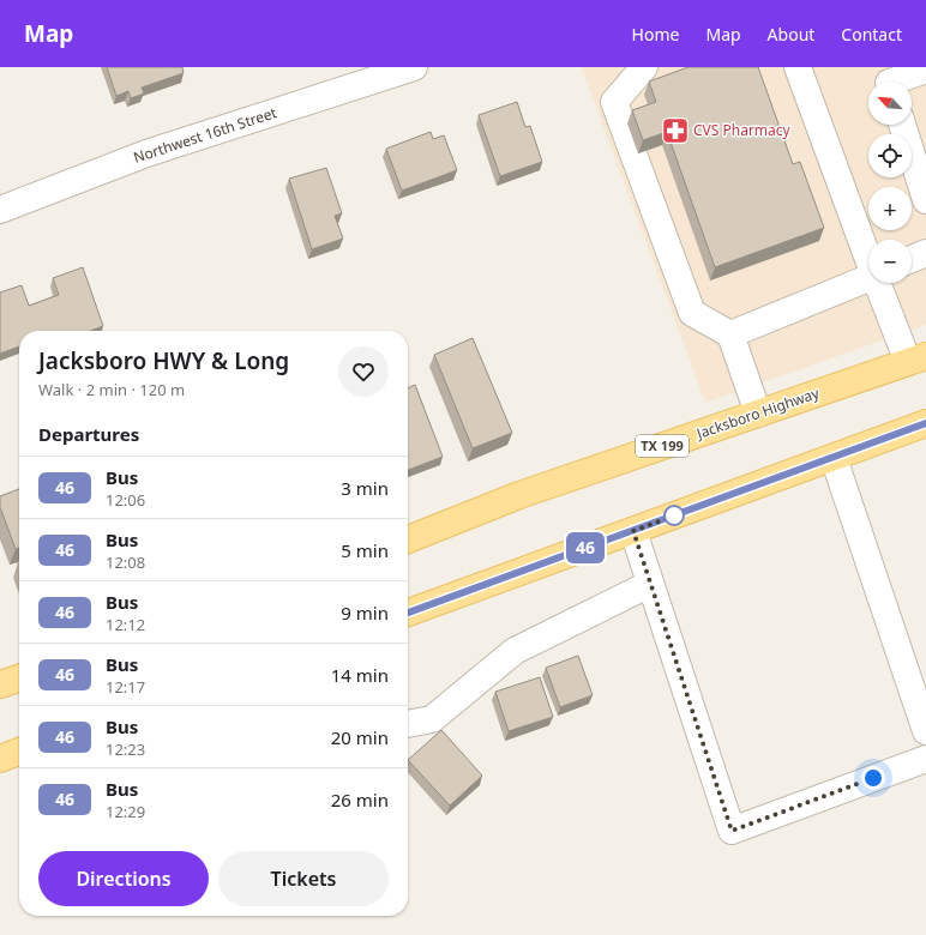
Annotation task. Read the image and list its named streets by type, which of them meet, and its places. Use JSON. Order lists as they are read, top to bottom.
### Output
{
  "streets": {
    "main road": ["Jacksboro Highway", "TX 199"],
    "street": ["Northwest 16th Street"]
  },
  "places": {
    "pharmacy": ["CVS Pharmacy"]
  },
  "lines": ["bus line 46"],
  "north": "top left",
  "page": {
    "header": "Map",
    "nav": [
      "Home",
      "Map",
      "About",
      "Contact"
    ],
    "on_map": "46",
    "map_buttons": ["+", "−"],
    "heading": [
      ["Jacksboro HWY & Long", "Walk · 2 min · 120 m"],
      "Departures"
    ],
    "list": [
      {
        "mark": "46",
        "name": "Bus",
        "note": "12:06",
        "value": "3 min"
      },
      {
        "mark": "46",
        "name": "Bus",
        "note": "12:08",
        "value": "5 min"
      },
      {
        "mark": "46",
        "name": "Bus",
        "note": "12:12",
        "value": "9 min"
      },
      {
        "mark": "46",
        "name": "Bus",
        "note": "12:17",
        "value": "14 min"
      },
      {
        "mark": "46",
        "name": "Bus",
        "note": "12:23",
        "value": "20 min"
      },
      {
        "mark": "46",
        "name": "Bus",
        "note": "12:29",
        "value": "26 min"
      }
    ],
    "buttons": ["Directions", "Tickets"]
  }
}
